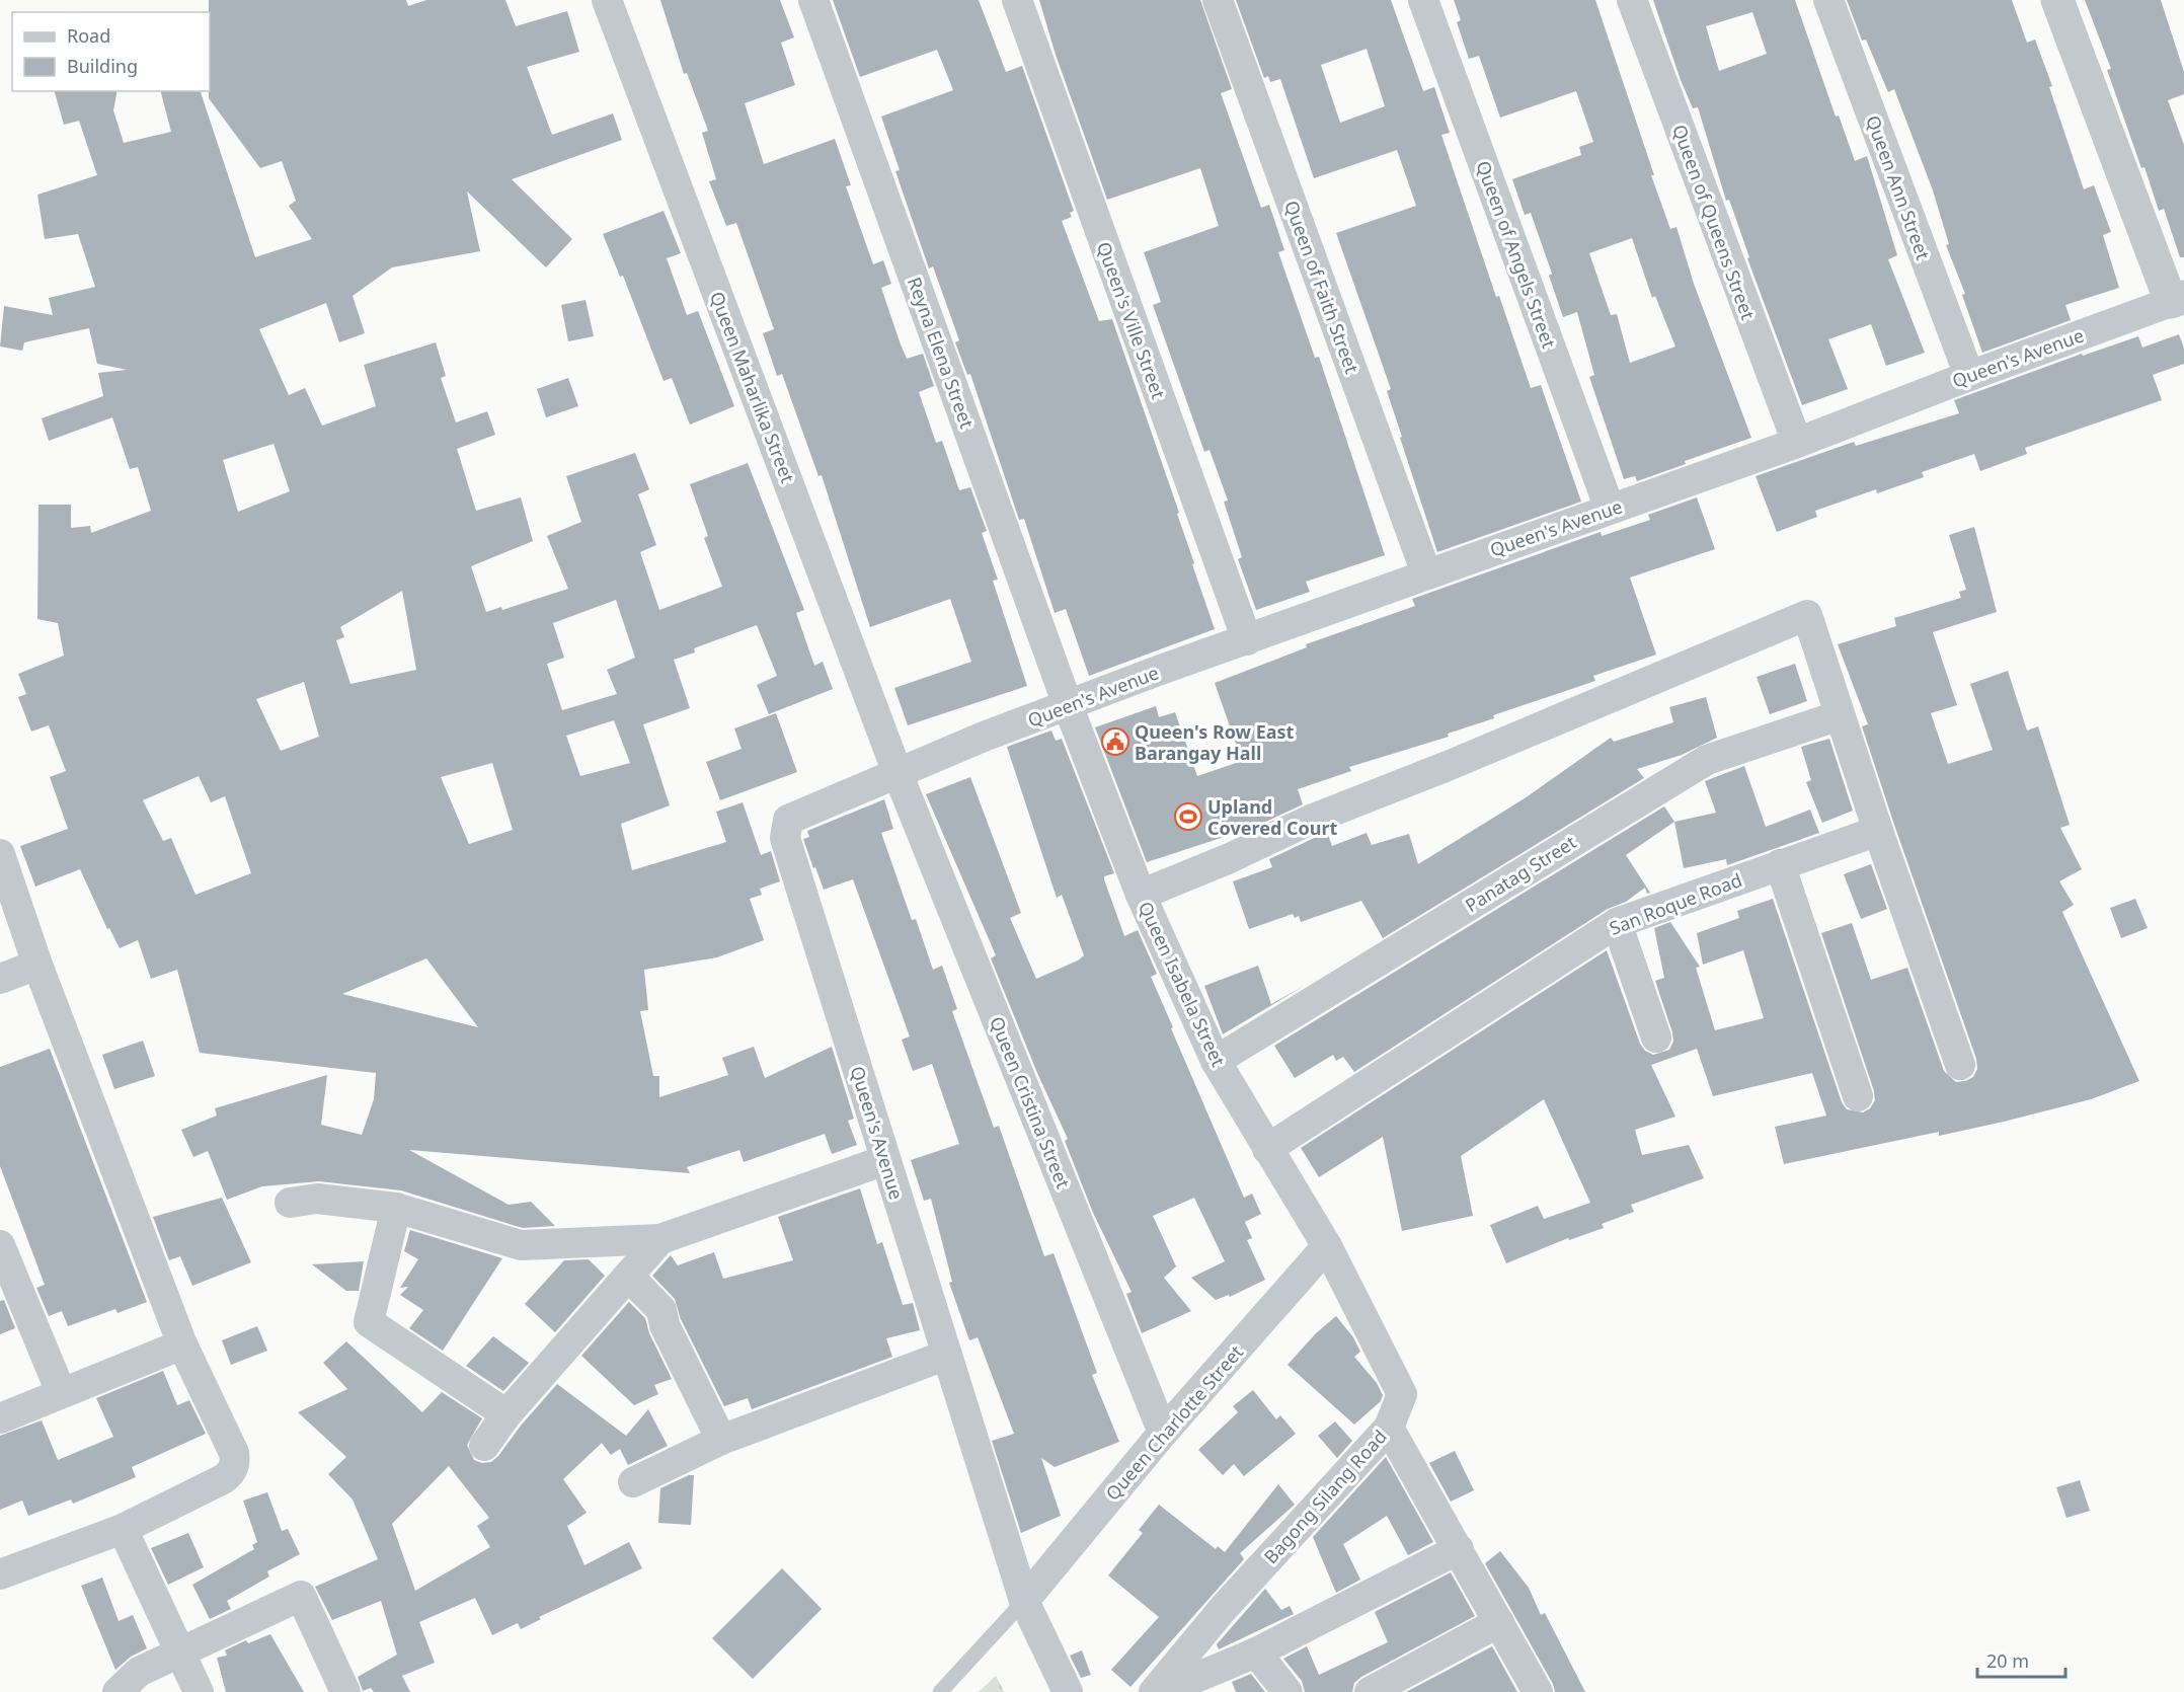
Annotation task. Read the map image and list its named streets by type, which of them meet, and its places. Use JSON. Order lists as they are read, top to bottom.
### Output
{
  "streets": {
    "street": [
      "Queen Ann Street",
      "Queen of Queens Street",
      "Queen of Angels Street",
      "Queen of Faith Street",
      "Queen's Ville Street",
      "Reyna Elena Street",
      "Queen's Avenue",
      "Queen Maharlika Street",
      "Panatag Street",
      "San Roque Road",
      "Queen Isabela Street",
      "Queen Cristina Street",
      "Queen Charlotte Street",
      "Bagong Silang Road"
    ]
  },
  "crossings": [
    ["Queen Ann Street", "Queen's Avenue"],
    ["Queen of Queens Street", "Queen's Avenue"],
    ["Queen of Angels Street", "Queen's Avenue"],
    ["Queen of Faith Street", "Queen's Avenue"],
    ["Queen's Ville Street", "Queen's Avenue"],
    ["Reyna Elena Street", "Queen's Avenue"],
    ["Reyna Elena Street", "Queen Isabela Street"],
    ["Queen's Avenue", "Queen Maharlika Street"],
    ["Queen's Avenue", "Queen Isabela Street"],
    ["Queen's Avenue", "Queen Cristina Street"],
    ["Queen's Avenue", "Queen Charlotte Street"],
    ["Queen Maharlika Street", "Queen Cristina Street"],
    ["Panatag Street", "Queen Isabela Street"],
    ["San Roque Road", "Queen Isabela Street"],
    ["Queen Isabela Street", "Queen Charlotte Street"],
    ["Queen Isabela Street", "Bagong Silang Road"],
    ["Queen Cristina Street", "Queen Charlotte Street"],
    ["Queen Charlotte Street", "Bagong Silang Road"]
  ],
  "places": {
    "public building": ["Queen's Row East Barangay Hall"],
    "sports": ["Upland Covered Court"]
  },
  "legend": ["Road", "Building"],
  "scale_bar": "20 m"
}
